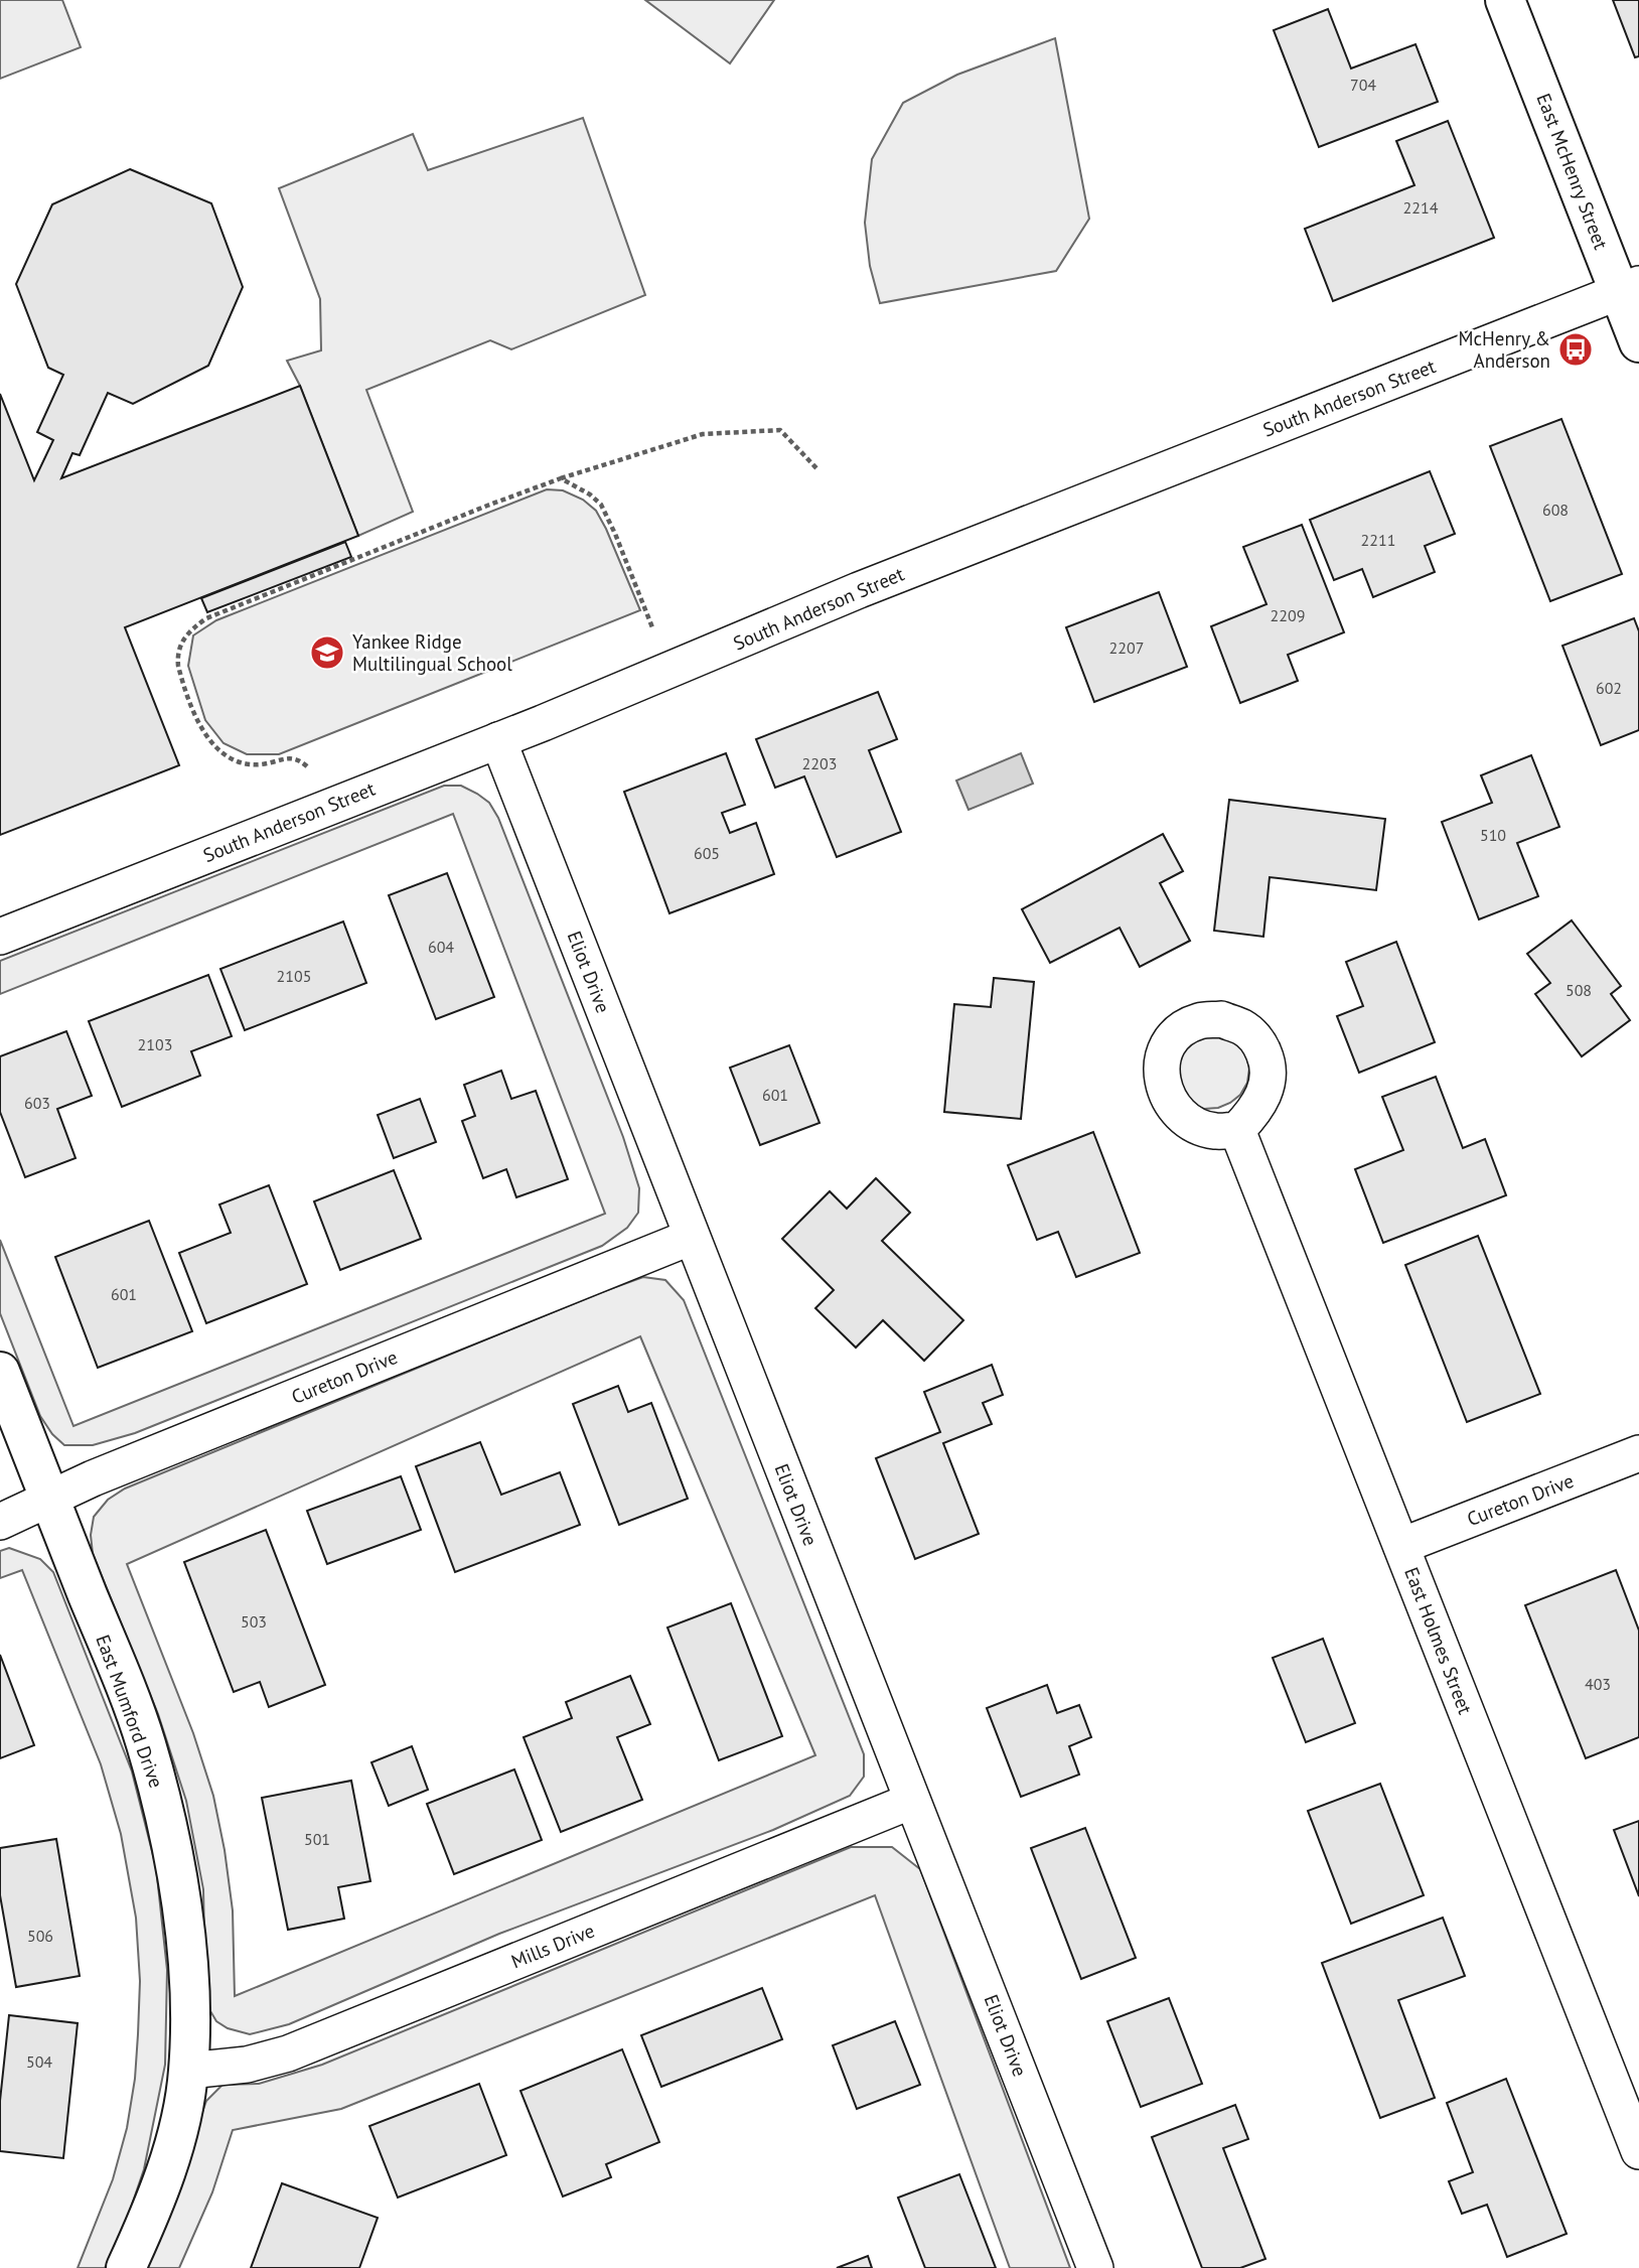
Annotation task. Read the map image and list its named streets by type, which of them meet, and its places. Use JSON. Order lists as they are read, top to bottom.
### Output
{
  "streets": {
    "street": [
      "East McHenry Street",
      "South Anderson Street",
      "Eliot Drive",
      "Cureton Drive",
      "East Holmes Street",
      "East Mumford Drive",
      "Mills Drive"
    ]
  },
  "crossings": [
    ["East McHenry Street", "South Anderson Street"],
    ["South Anderson Street", "Eliot Drive"],
    ["Eliot Drive", "Cureton Drive"],
    ["Eliot Drive", "Mills Drive"],
    ["Cureton Drive", "East Holmes Street"],
    ["Cureton Drive", "East Mumford Drive"],
    ["East Mumford Drive", "Mills Drive"]
  ],
  "places": {
    "bus stop": ["McHenry & Anderson"],
    "school or university": ["Yankee Ridge Multilingual School"]
  },
  "house_numbers": [
    "704",
    "2214",
    "608",
    "2211",
    "2209",
    "2207",
    "602",
    "2203",
    "510",
    "605",
    "604",
    "2105",
    "508",
    "2103",
    "601",
    "603",
    "601",
    "503",
    "403",
    "501",
    "506",
    "504"
  ]
}
